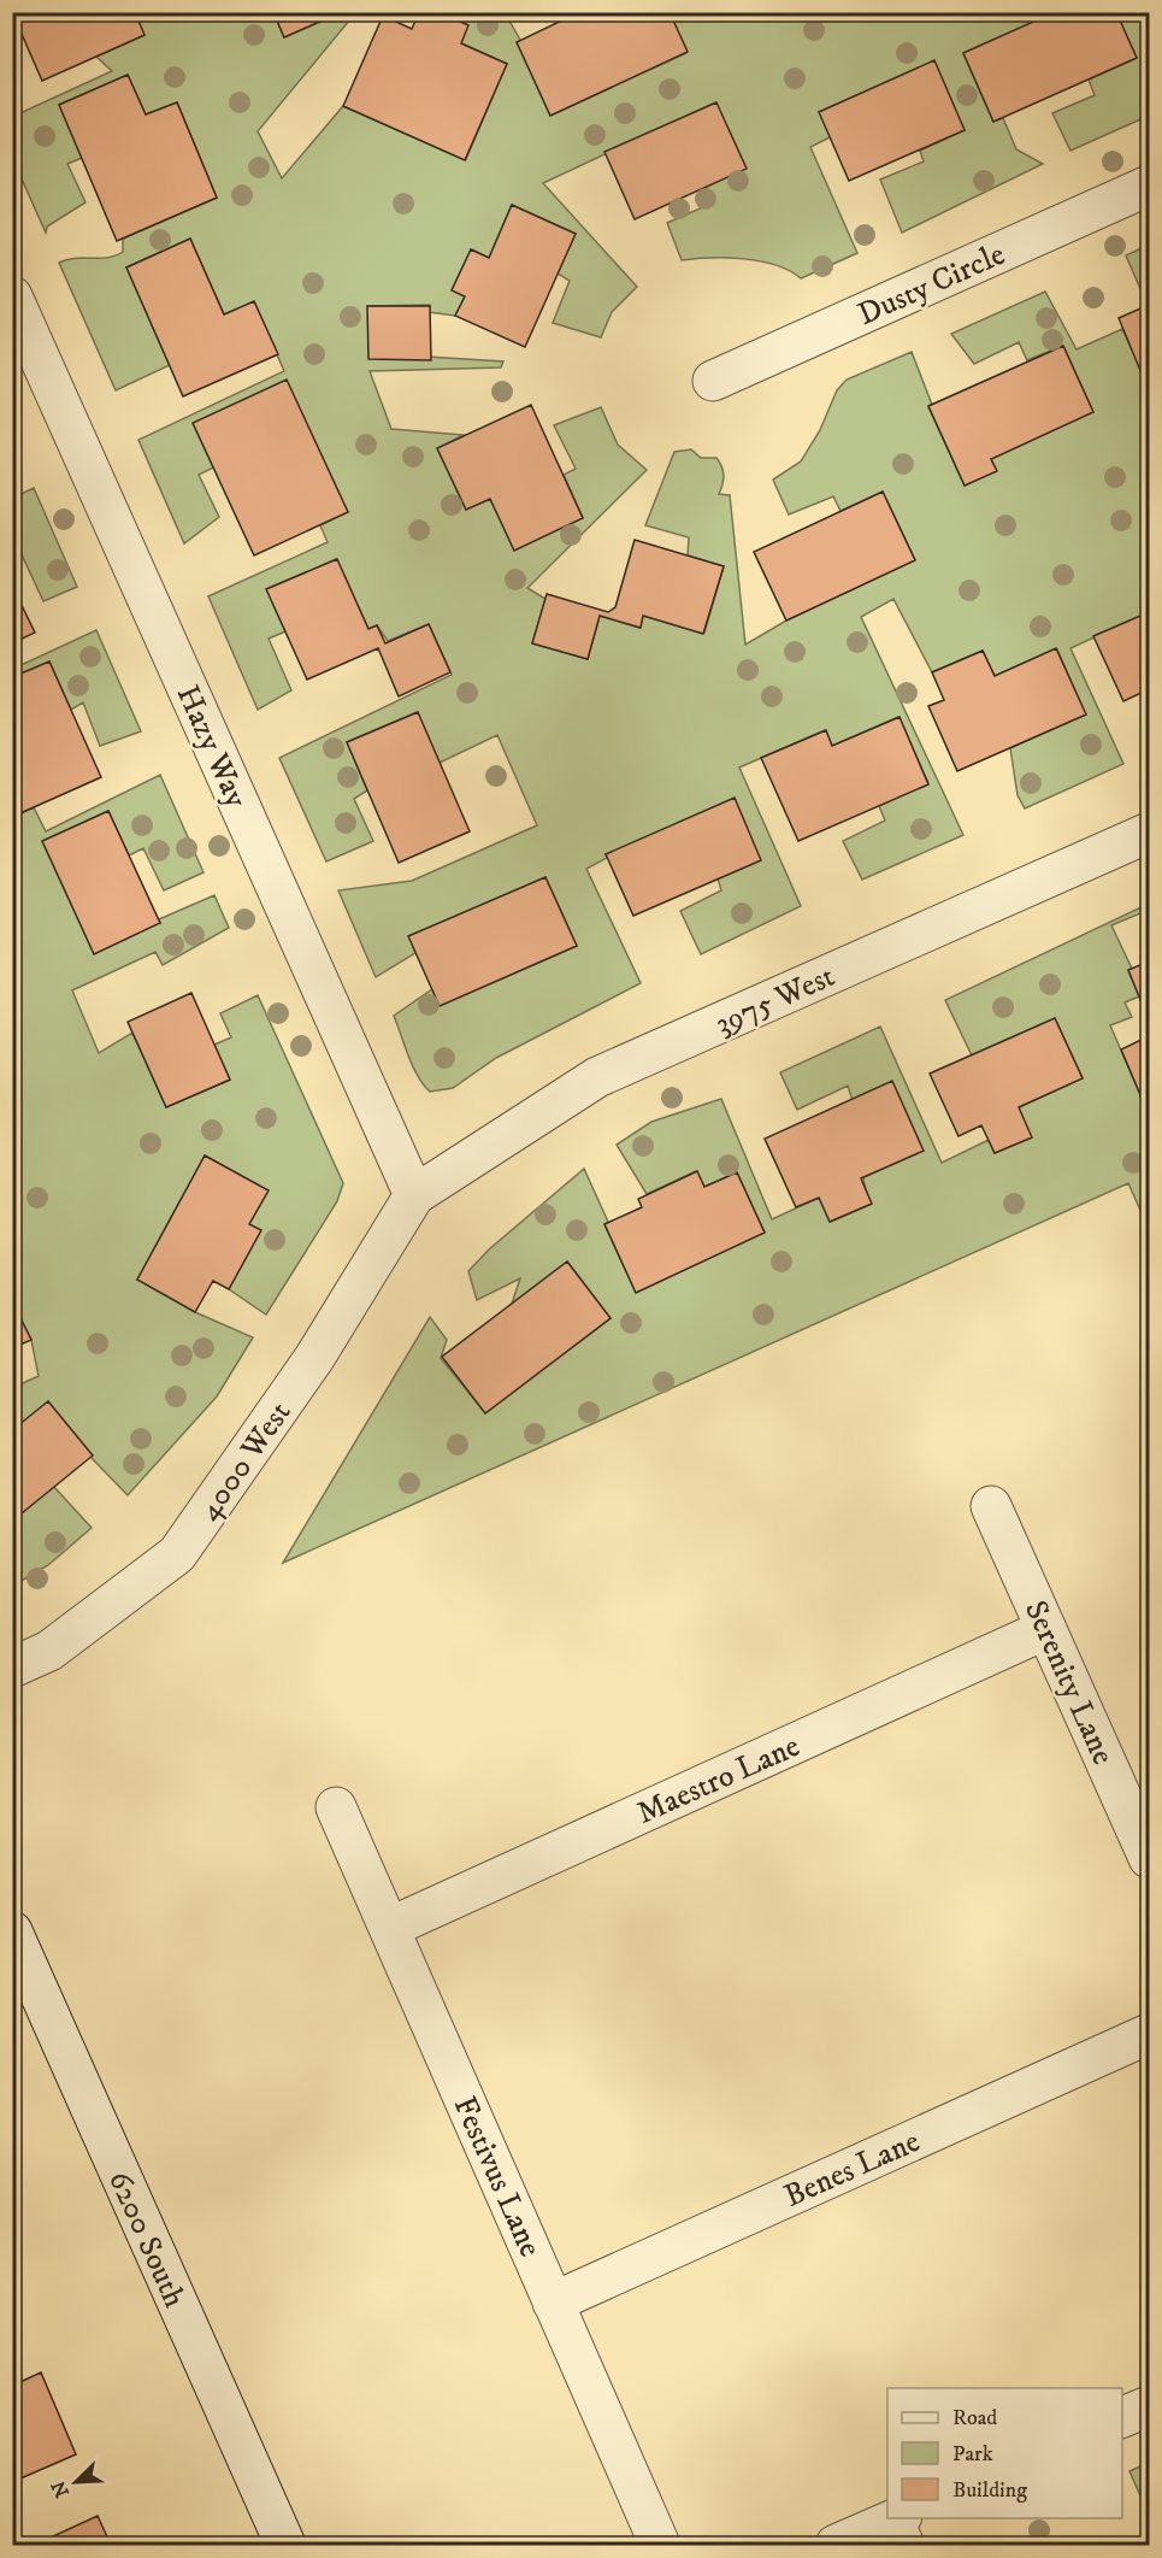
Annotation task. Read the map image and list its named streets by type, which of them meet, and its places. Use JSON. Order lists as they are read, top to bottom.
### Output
{
  "streets": {
    "street": [
      "Dusty Circle",
      "Hazy Way",
      "3975 West",
      "4000 West",
      "Serenity Lane",
      "Maestro Lane",
      "Benes Lane",
      "Festivus Lane",
      "6200 South"
    ]
  },
  "crossings": [
    ["Hazy Way", "3975 West"],
    ["Hazy Way", "4000 West"],
    ["3975 West", "4000 West"],
    ["Serenity Lane", "Maestro Lane"],
    ["Maestro Lane", "Festivus Lane"],
    ["Benes Lane", "Festivus Lane"]
  ],
  "legend": ["Road", "Park", "Building"],
  "north": "bottom left"
}
